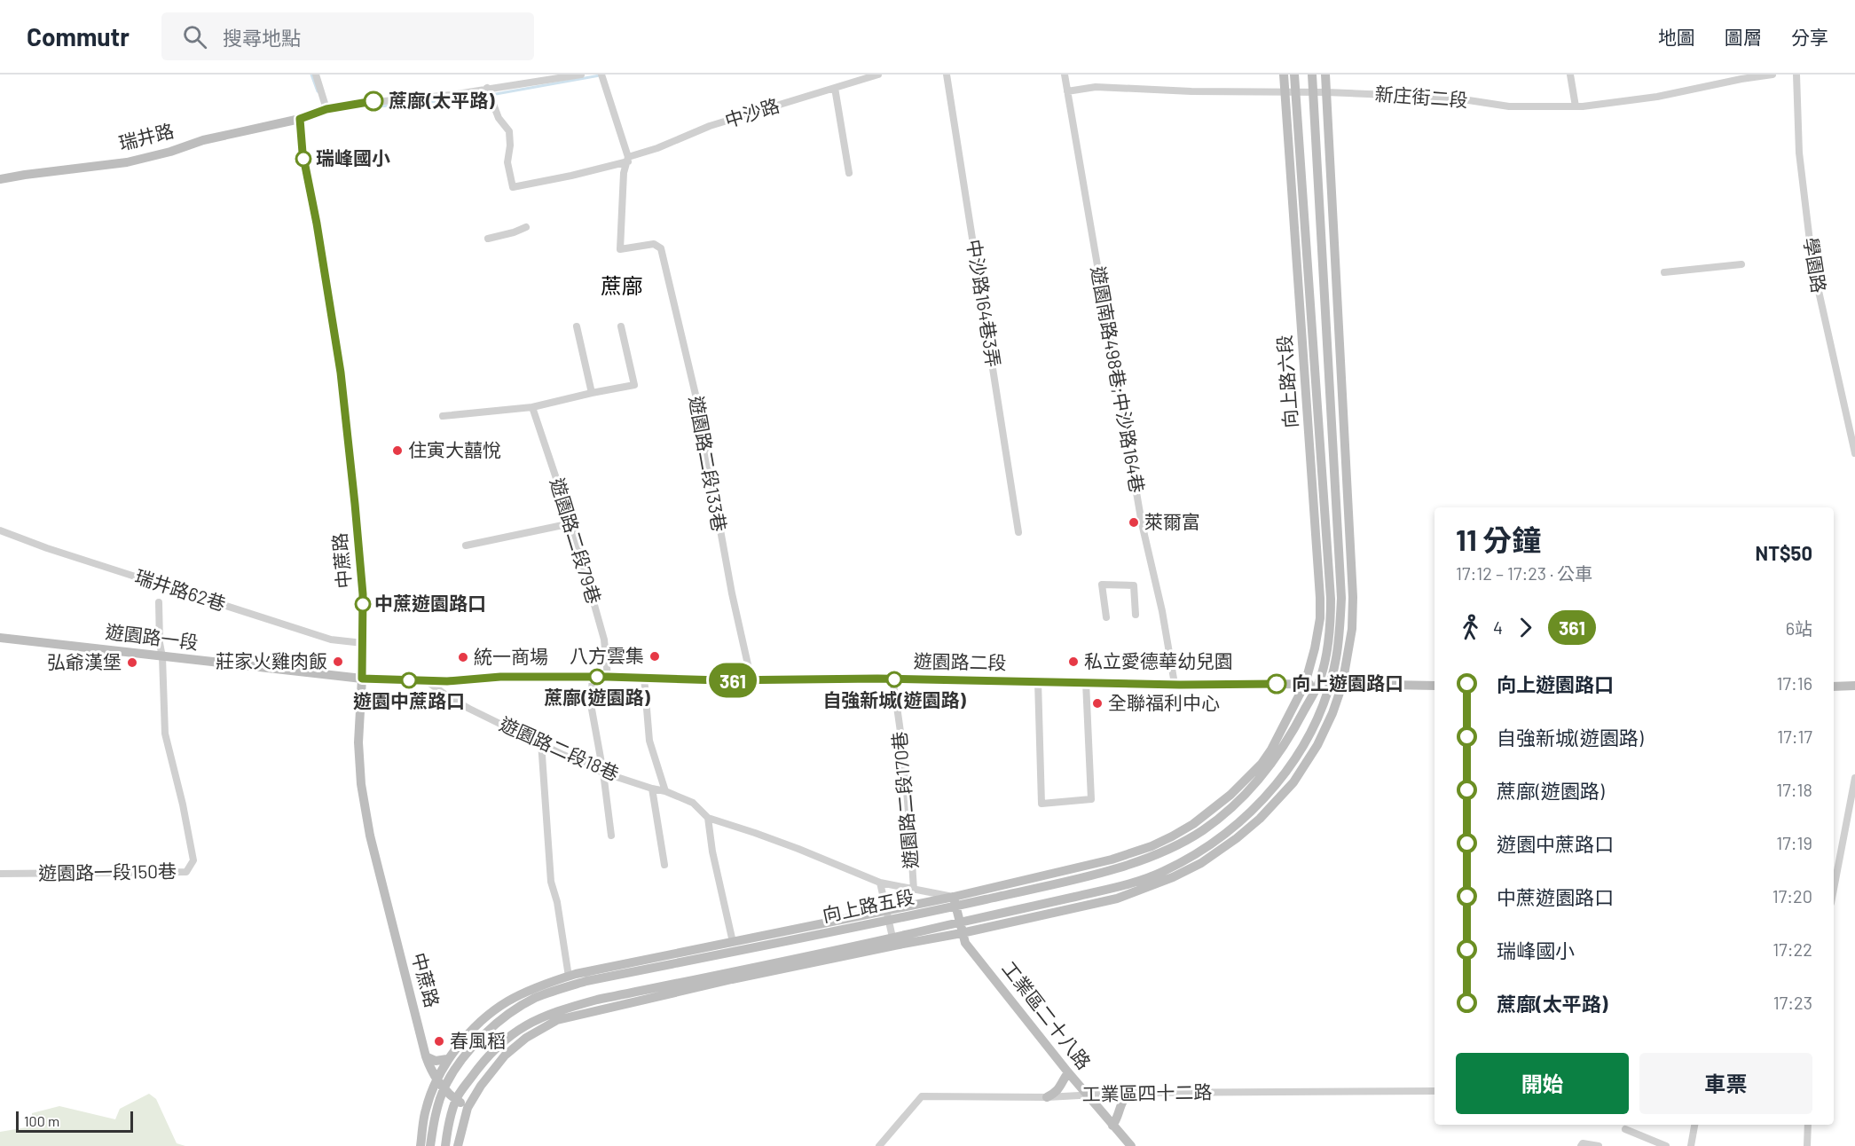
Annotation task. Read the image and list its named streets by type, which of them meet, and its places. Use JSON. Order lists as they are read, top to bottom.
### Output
{
  "streets": {
    "main road": [
      "瑞井路",
      "向上路六段",
      "中蔗路",
      "遊園路一段",
      "遊園路二段",
      "向上路五段",
      "工業區二十八路"
    ],
    "street": [
      "新庄街二段",
      "中沙路",
      "學園路",
      "中沙路164巷3弄",
      "遊園南路498巷;中沙路164巷",
      "遊園路二段133巷",
      "遊園路二段79巷",
      "瑞井路62巷",
      "遊園路二段18巷",
      "遊園路二段170巷",
      "遊園路一段150巷",
      "工業區四十二路"
    ]
  },
  "crossings": [
    ["新庄街二段", "遊園南路498巷;中沙路164巷"],
    ["新庄街二段", "向上路六段"],
    ["中沙路", "遊園路二段133巷"],
    ["瑞井路", "中蔗路"],
    ["遊園南路498巷;中沙路164巷", "遊園路二段"],
    ["向上路六段", "遊園路二段"],
    ["向上路六段", "向上路五段"],
    ["遊園路二段133巷", "遊園路二段"],
    ["遊園路二段79巷", "遊園路二段"],
    ["中蔗路", "瑞井路62巷"],
    ["中蔗路", "遊園路一段"],
    ["中蔗路", "遊園路二段"],
    ["中蔗路", "向上路五段"],
    ["遊園路一段", "遊園路二段"],
    ["遊園路一段", "遊園路一段150巷"],
    ["遊園路二段", "遊園路二段18巷"],
    ["遊園路二段", "遊園路二段170巷"],
    ["遊園路二段", "向上路五段"],
    ["遊園路二段18巷", "遊園路二段170巷"],
    ["遊園路二段18巷", "向上路五段"],
    ["遊園路二段18巷", "工業區二十八路"],
    ["向上路五段", "工業區二十八路"],
    ["工業區二十八路", "工業區四十二路"]
  ],
  "districts": ["蔗廍"],
  "places": [
    "蔗廍(太平路)",
    "瑞峰國小",
    "住寅大囍悅",
    "萊爾富",
    "中蔗遊園路口",
    "八方雲集",
    "統一商場",
    "莊家火雞肉飯",
    "私立愛德華幼兒園",
    "弘爺漢堡",
    "蔗廍(遊園路)",
    "自強新城(遊園路)",
    "遊園中蔗路口",
    "向上遊園路口",
    "全聯福利中心",
    "春風稻"
  ],
  "lines": ["bus line 361"],
  "scale_bar": "100 m",
  "page": {
    "header": "Commutr",
    "search": "搜尋地點",
    "nav": ["地圖", "圖層", "分享"],
    "on_map": "361",
    "heading": ["11 分鐘", "17:12 – 17:23 · 公車", "NT$50"],
    "legs": ["4", "361", "6站"],
    "list": [
      {
        "name": "向上遊園路口",
        "value": "17:16"
      },
      {
        "name": "自強新城(遊園路)",
        "value": "17:17"
      },
      {
        "name": "蔗廍(遊園路)",
        "value": "17:18"
      },
      {
        "name": "遊園中蔗路口",
        "value": "17:19"
      },
      {
        "name": "中蔗遊園路口",
        "value": "17:20"
      },
      {
        "name": "瑞峰國小",
        "value": "17:22"
      },
      {
        "name": "蔗廍(太平路)",
        "value": "17:23"
      }
    ],
    "buttons": ["開始", "車票"],
    "scale": "100 m"
  }
}
